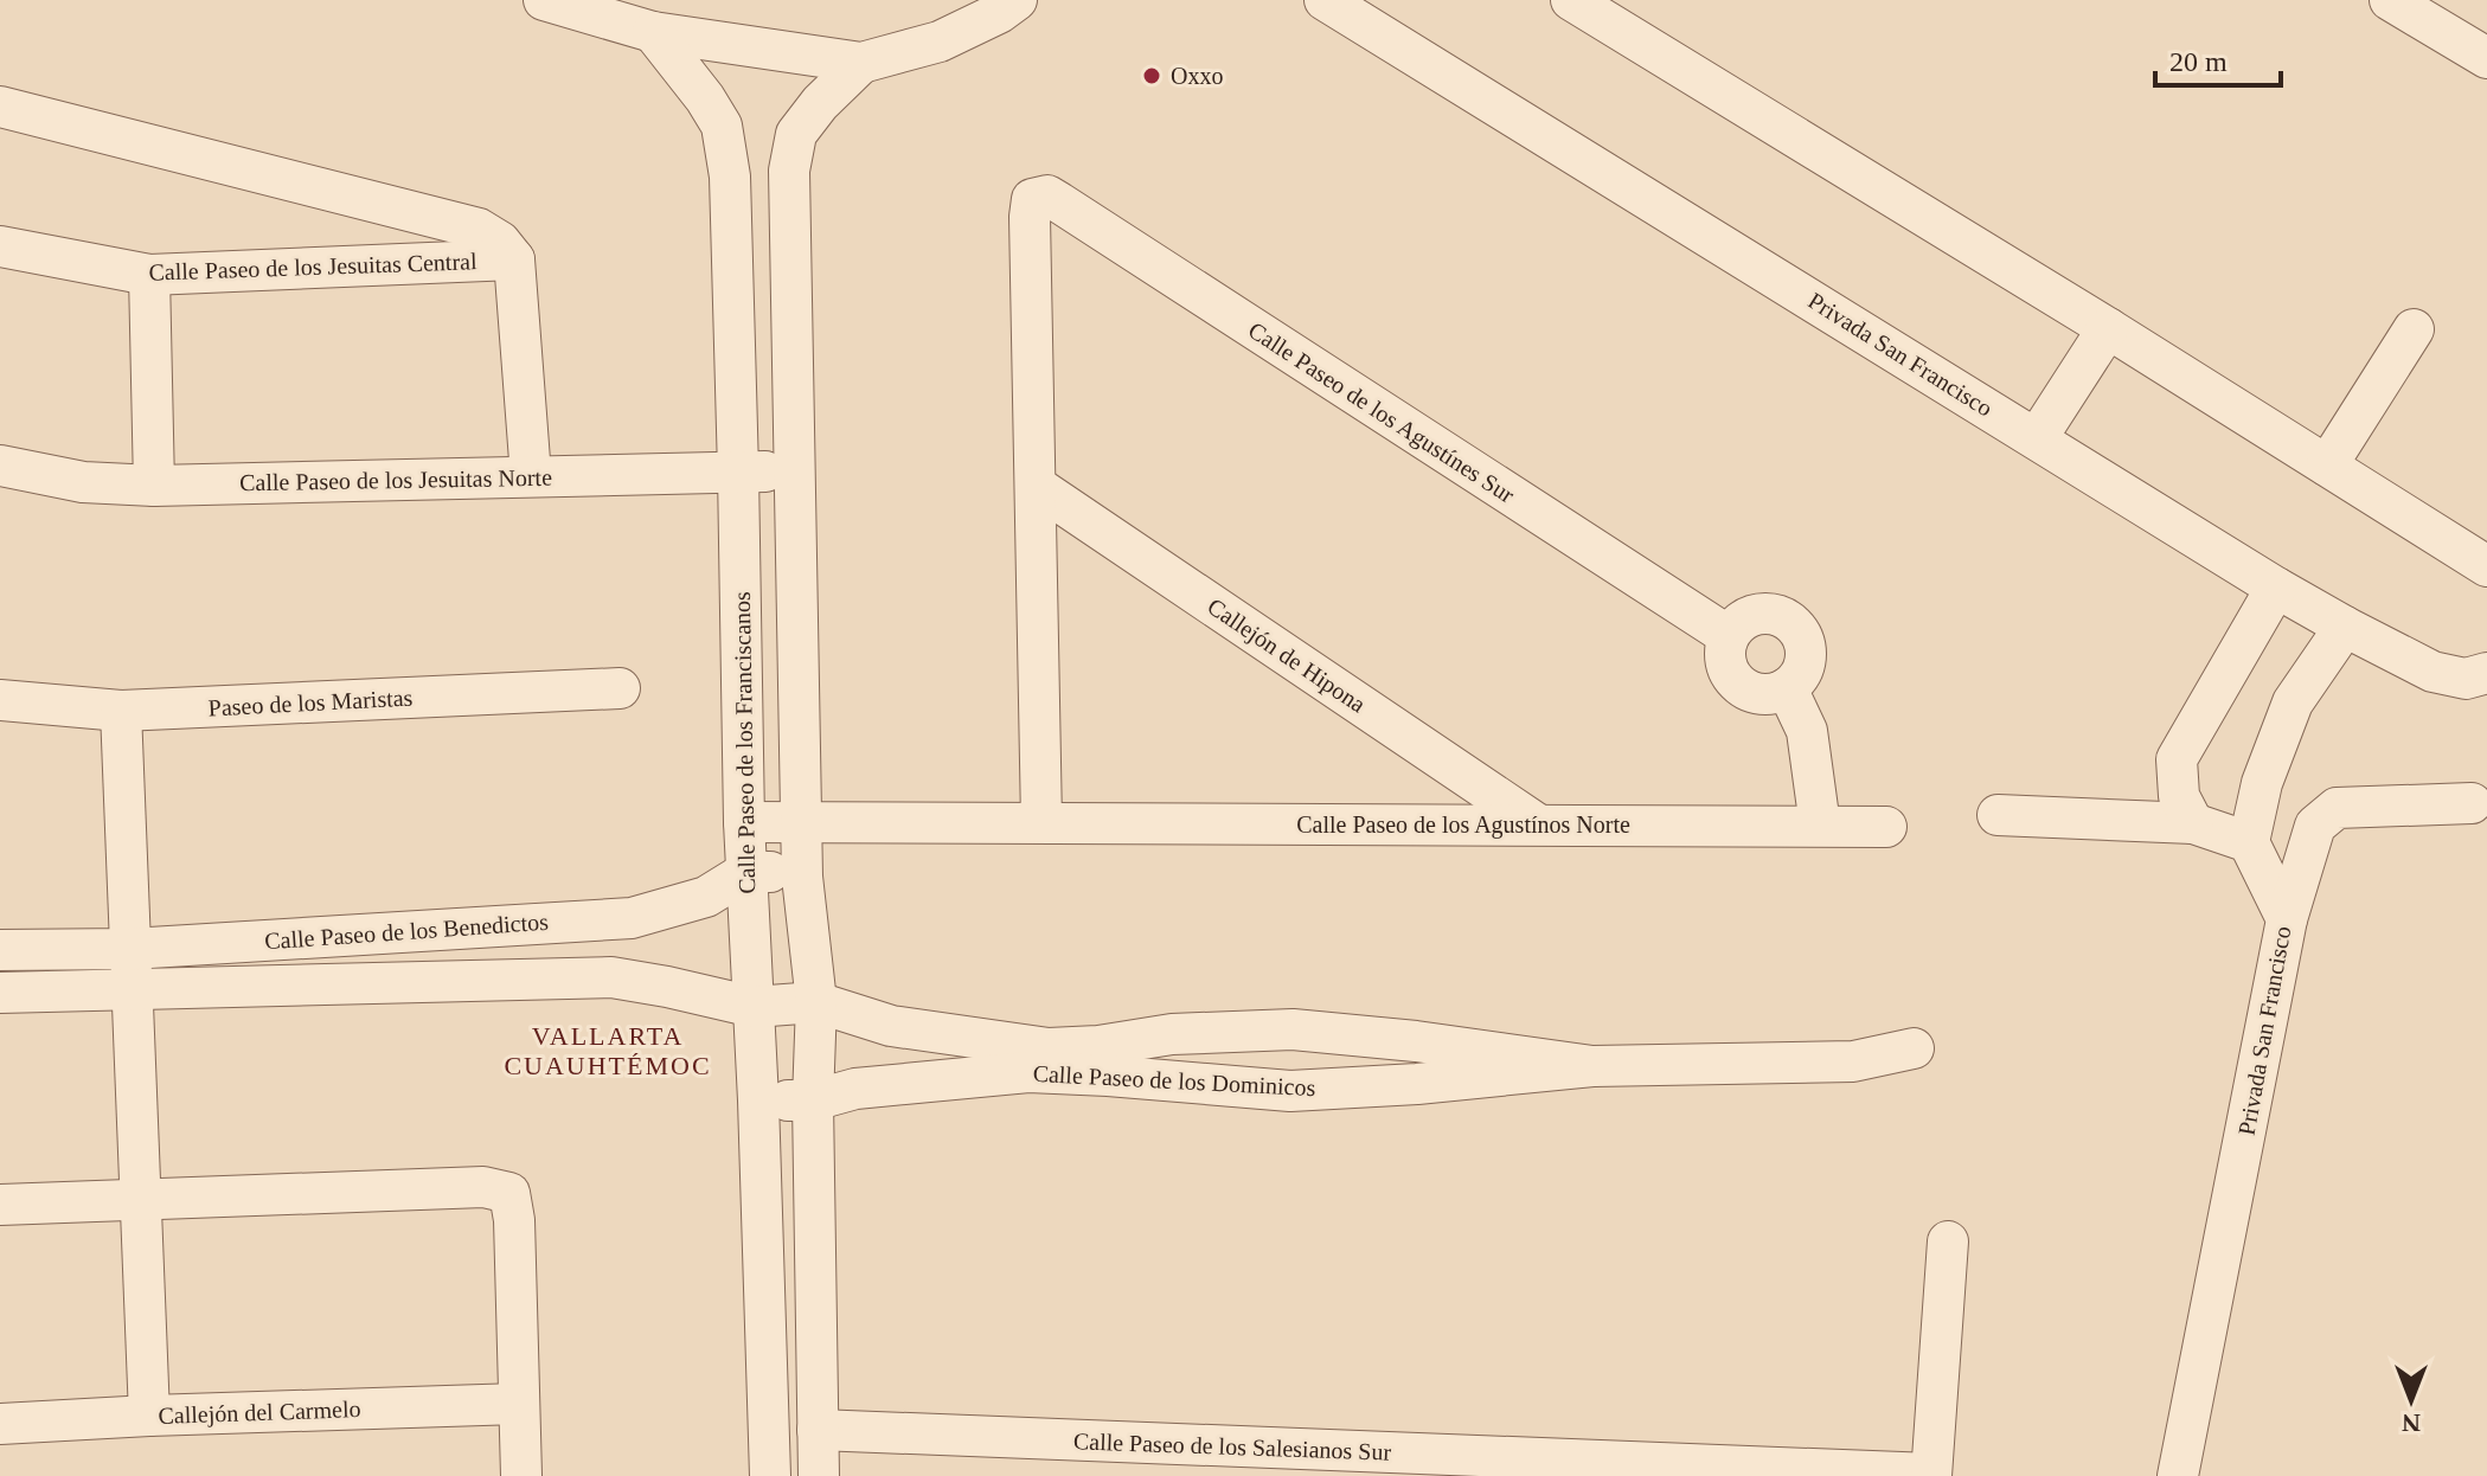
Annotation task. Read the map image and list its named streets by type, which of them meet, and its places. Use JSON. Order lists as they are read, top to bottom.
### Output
{
  "streets": {
    "street": [
      "Calle Paseo de los Jesuitas Central",
      "Privada San Francisco",
      "Calle Paseo de los Agustínes Sur",
      "Calle Paseo de los Jesuitas Norte",
      "Callejón de Hipona",
      "Paseo de los Maristas",
      "Calle Paseo de los Franciscanos",
      "Calle Paseo de los Agustínos Norte",
      "Calle Paseo de los Benedictos",
      "Calle Paseo de los Dominicos",
      "Callejón del Carmelo",
      "Calle Paseo de los Salesianos Sur"
    ]
  },
  "crossings": [
    ["Calle Paseo de los Agustínes Sur", "Callejón de Hipona"],
    ["Calle Paseo de los Jesuitas Norte", "Calle Paseo de los Franciscanos"],
    ["Callejón de Hipona", "Calle Paseo de los Agustínos Norte"],
    ["Calle Paseo de los Franciscanos", "Calle Paseo de los Agustínos Norte"],
    ["Calle Paseo de los Franciscanos", "Calle Paseo de los Benedictos"],
    ["Calle Paseo de los Franciscanos", "Calle Paseo de los Dominicos"],
    ["Calle Paseo de los Benedictos", "Calle Paseo de los Dominicos"]
  ],
  "districts": ["VALLARTA CUAUHTÉMOC"],
  "places": ["Oxxo"],
  "scale_bar": "20 m",
  "north": "bottom"
}
